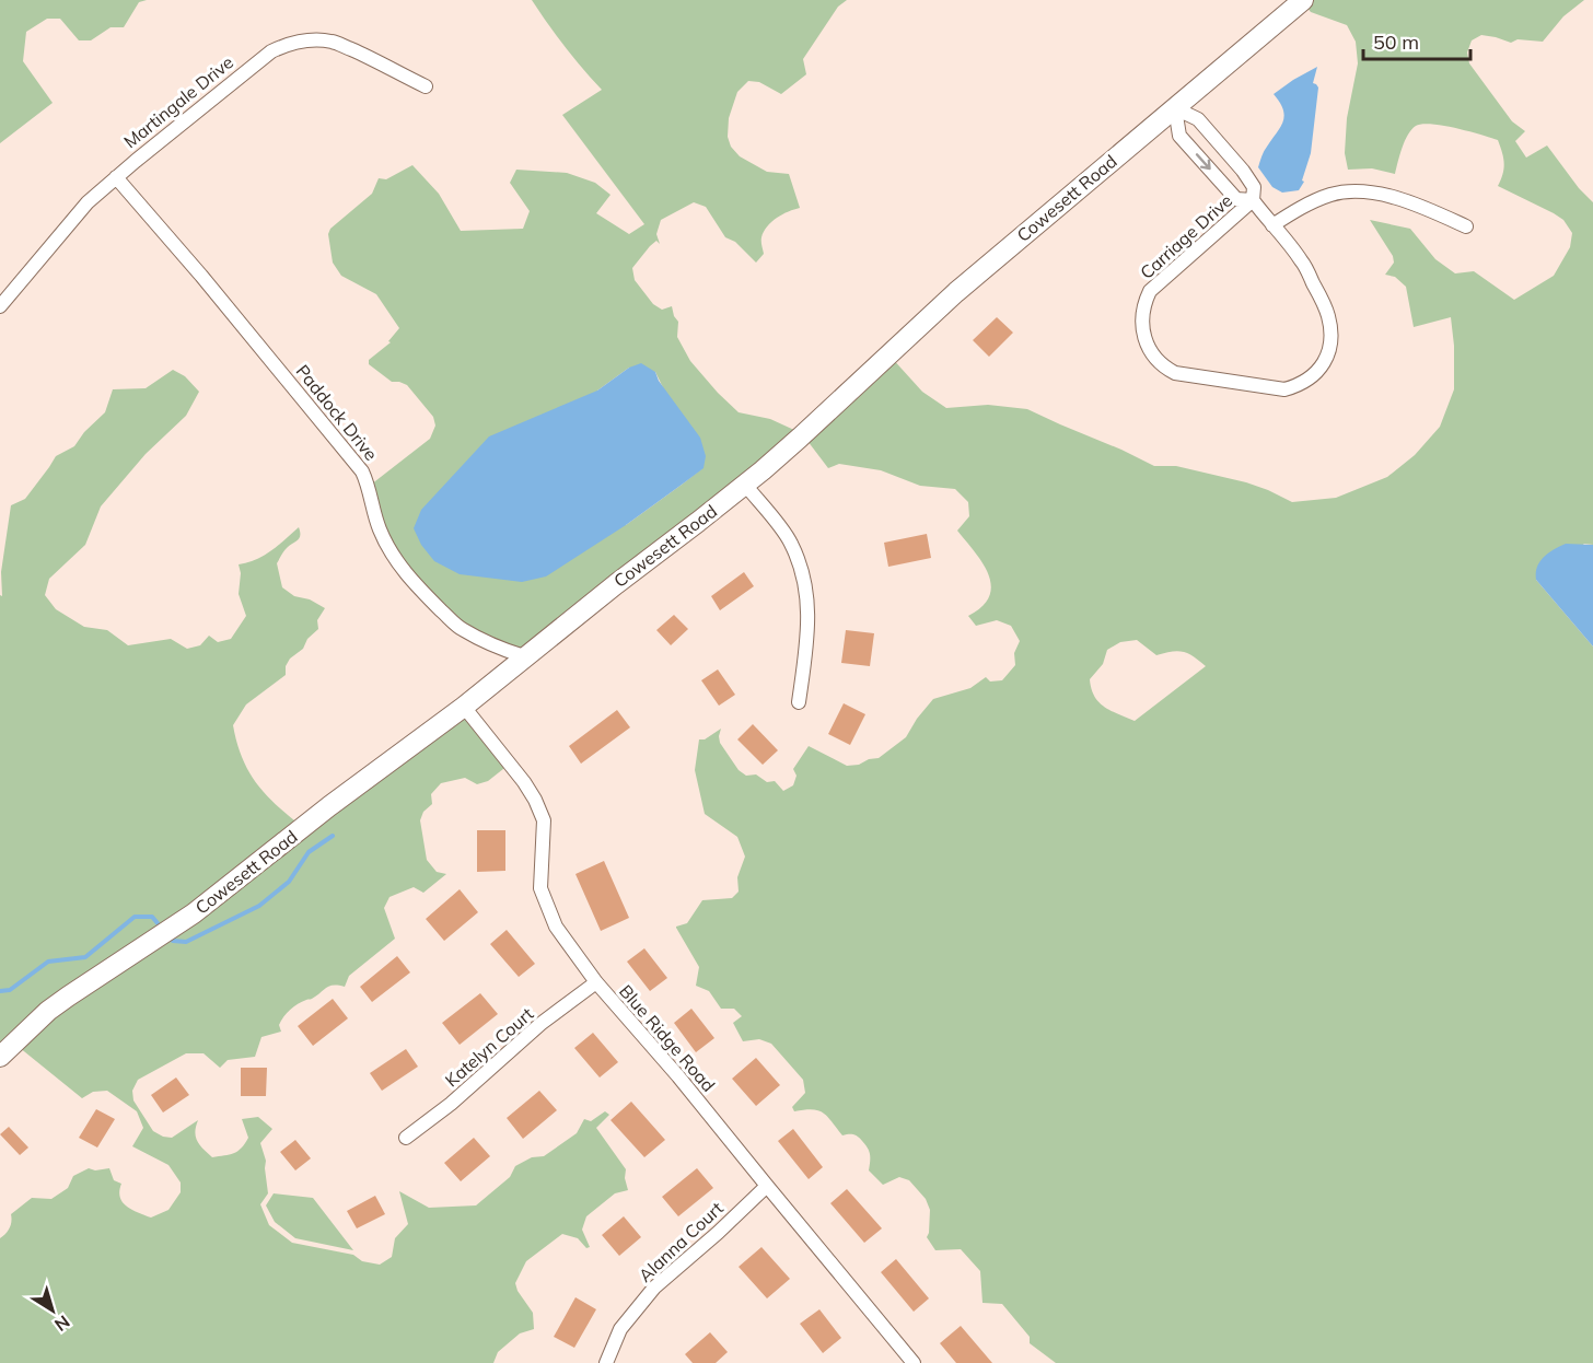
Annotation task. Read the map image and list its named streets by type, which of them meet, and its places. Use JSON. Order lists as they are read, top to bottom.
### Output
{
  "streets": {
    "main road": ["Cowesett Road"],
    "street": [
      "Martingale Drive",
      "Carriage Drive",
      "Paddock Drive",
      "Blue Ridge Road",
      "Katelyn Court",
      "Alanna Court"
    ]
  },
  "crossings": [
    ["Martingale Drive", "Paddock Drive"],
    ["Cowesett Road", "Carriage Drive"],
    ["Cowesett Road", "Paddock Drive"],
    ["Cowesett Road", "Blue Ridge Road"],
    ["Blue Ridge Road", "Katelyn Court"],
    ["Blue Ridge Road", "Alanna Court"]
  ],
  "scale_bar": "50 m",
  "north": "bottom right"
}
